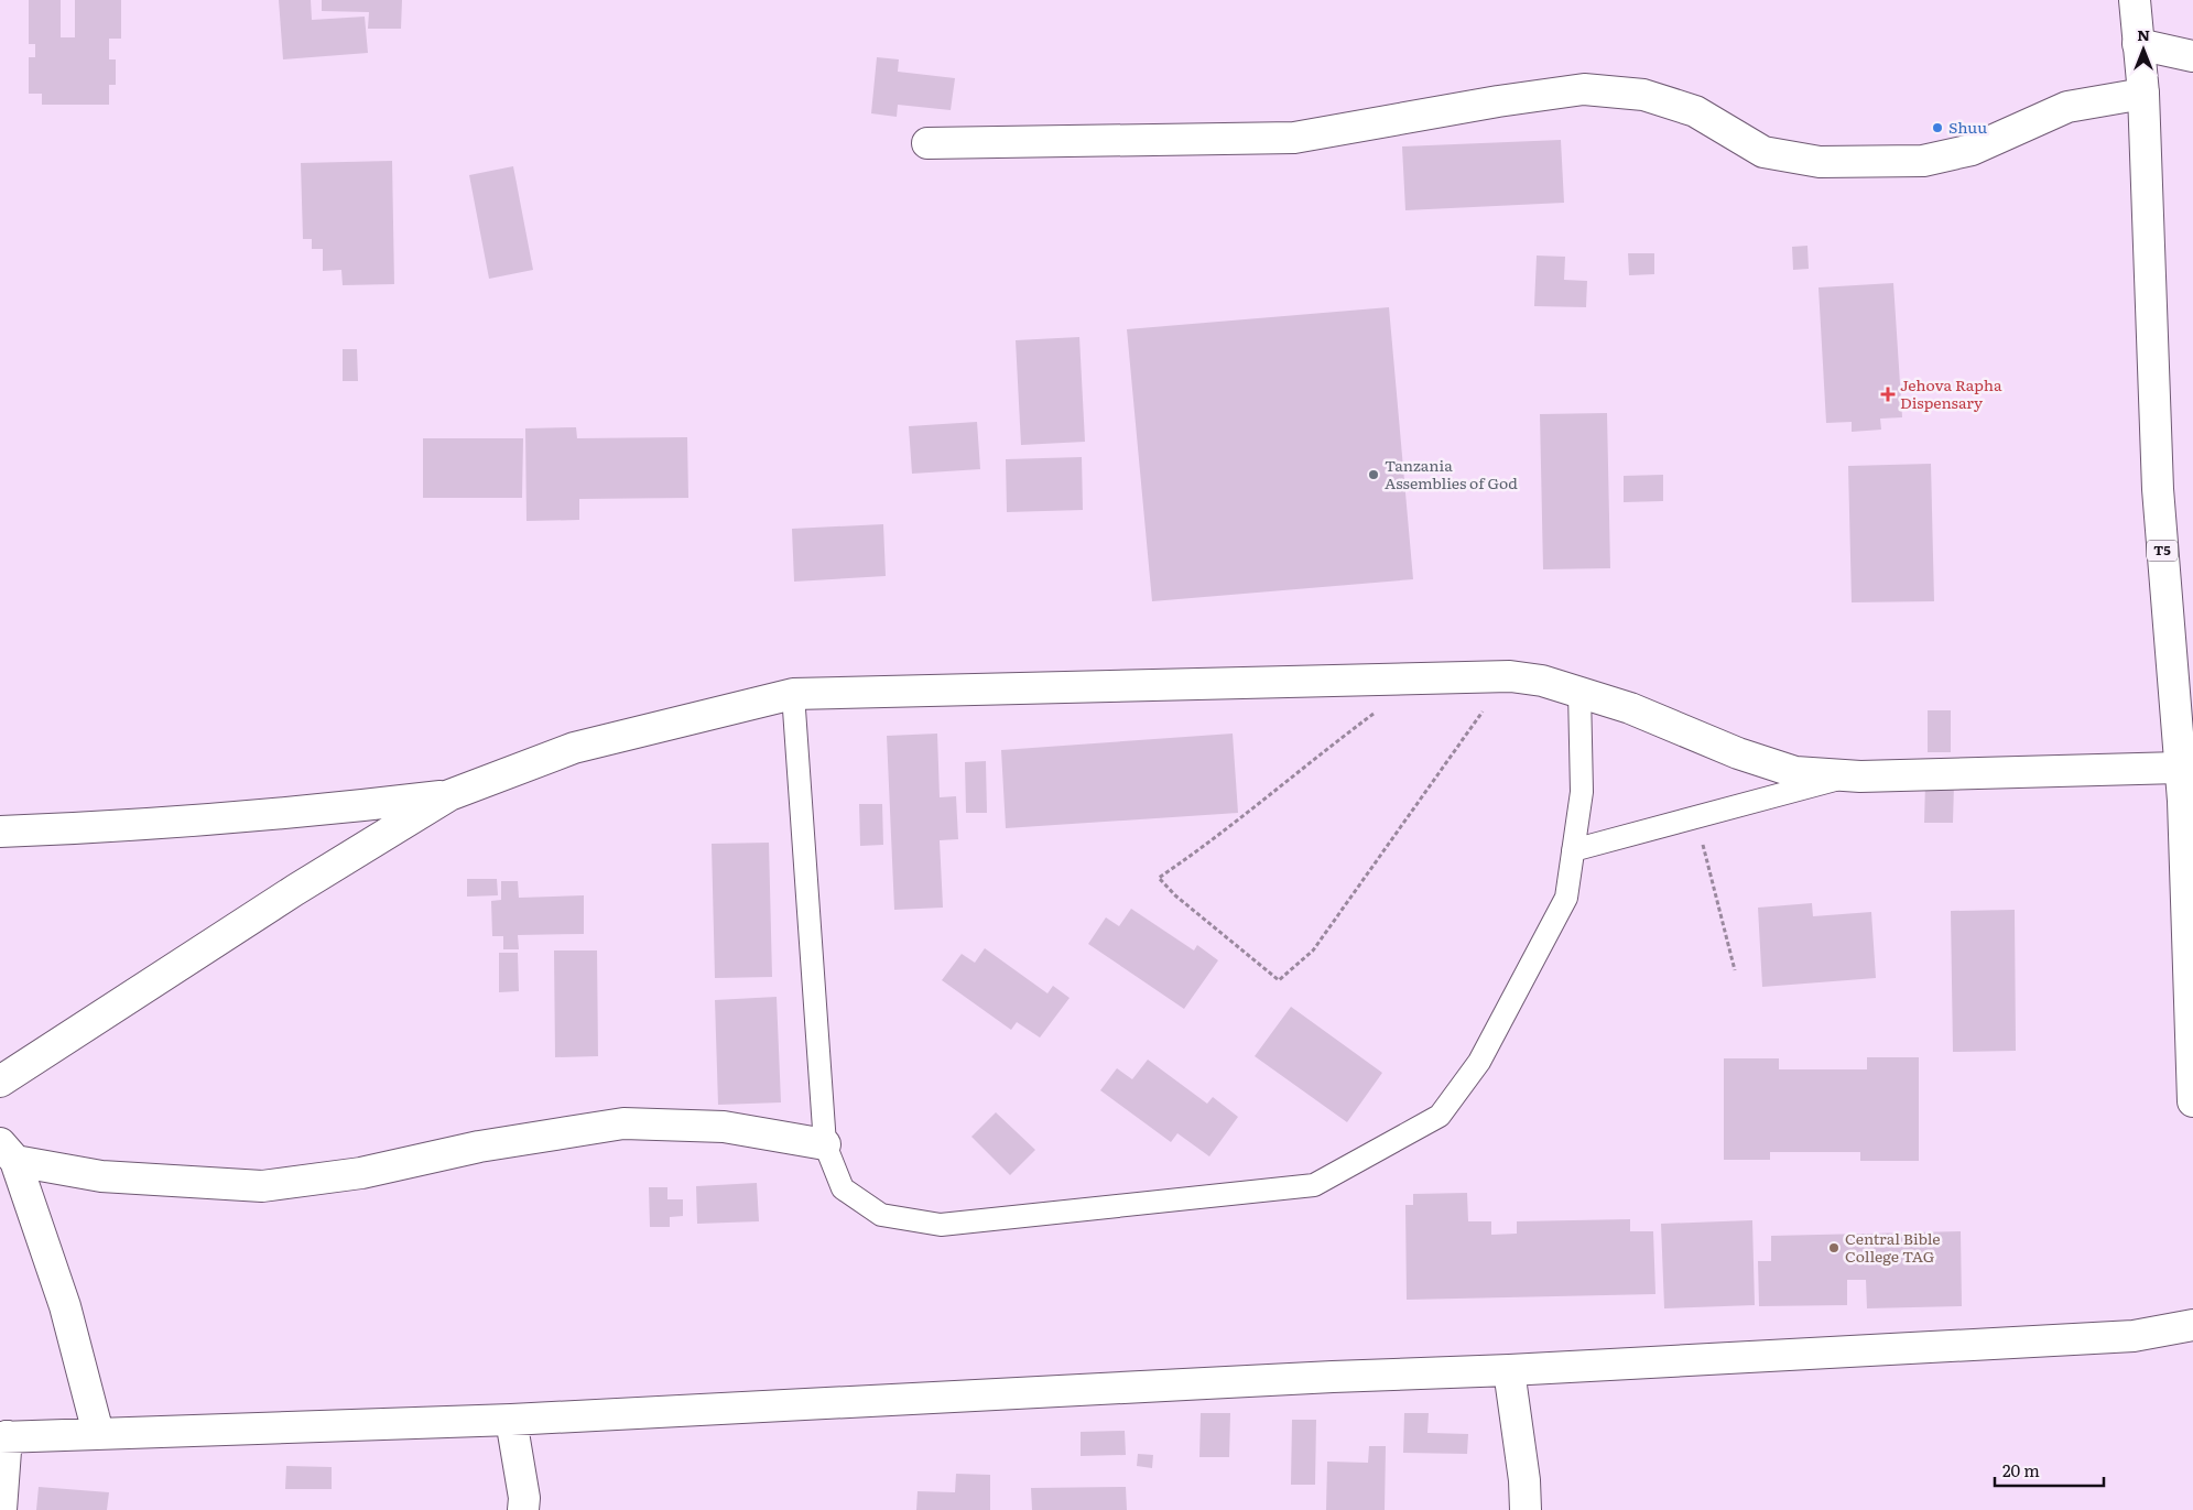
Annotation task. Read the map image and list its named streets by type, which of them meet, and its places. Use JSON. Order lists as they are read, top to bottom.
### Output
{
  "streets": {
    "main road": ["T5"]
  },
  "places": {
    "other": ["Shuu", "Tanzania Assemblies of God", "Central Bible College TAG"],
    "health": ["Jehova Rapha Dispensary"]
  },
  "scale_bar": "20 m",
  "north": "top"
}
